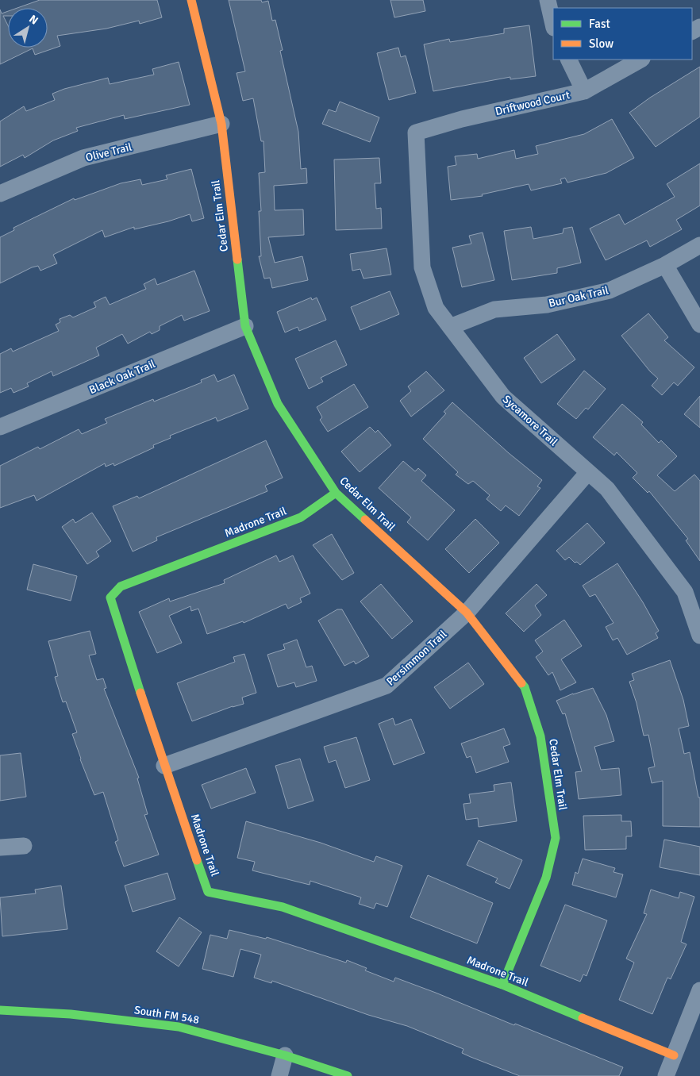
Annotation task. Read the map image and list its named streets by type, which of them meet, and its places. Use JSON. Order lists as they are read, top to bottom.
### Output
{
  "streets": {
    "street": [
      "Driftwood Court",
      "Olive Trail",
      "Cedar Elm Trail",
      "Bur Oak Trail",
      "Black Oak Trail",
      "Sycamore Trail",
      "Madrone Trail",
      "Persimmon Trail",
      "South FM 548"
    ]
  },
  "crossings": [
    ["Driftwood Court", "Sycamore Trail"],
    ["Olive Trail", "Cedar Elm Trail"],
    ["Cedar Elm Trail", "Black Oak Trail"],
    ["Cedar Elm Trail", "Madrone Trail"],
    ["Cedar Elm Trail", "Persimmon Trail"],
    ["Bur Oak Trail", "Sycamore Trail"],
    ["Sycamore Trail", "Persimmon Trail"],
    ["Madrone Trail", "Persimmon Trail"]
  ],
  "legend": ["Fast", "Slow"],
  "north": "top right"
}
